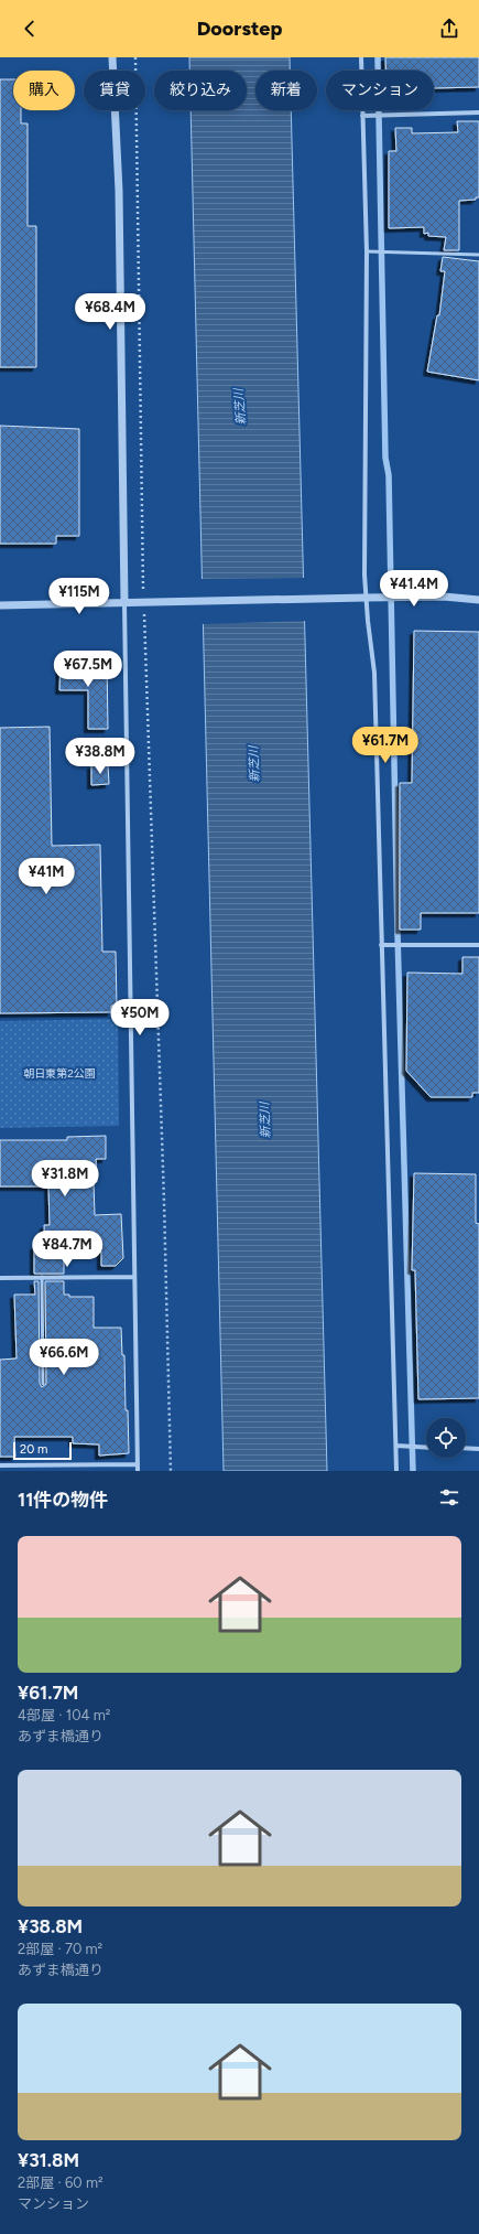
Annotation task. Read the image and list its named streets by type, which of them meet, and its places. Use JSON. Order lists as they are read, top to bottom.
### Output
{
  "water": ["新芝川"],
  "parks": ["朝日東第2公園"],
  "scale_bar": "20 m",
  "page": {
    "header": "Doorstep",
    "chip": [
      "購入",
      "賃貸",
      "絞り込み",
      "新着",
      "マンション"
    ],
    "price": [
      "¥68.4M",
      "¥41.4M",
      "¥115M",
      "¥67.5M",
      "¥61.7M",
      "¥38.8M",
      "¥41M",
      "¥50M",
      "¥31.8M",
      "¥84.7M",
      "¥66.6M"
    ],
    "scale": "20 m",
    "heading": "11件の物件",
    "list": [
      {
        "name": "¥61.7M",
        "note": "4部屋 · 104 m² · あずま橋通り"
      },
      {
        "name": "¥38.8M",
        "note": "2部屋 · 70 m² · あずま橋通り"
      },
      {
        "name": "¥31.8M",
        "note": "2部屋 · 60 m² · マンション"
      }
    ]
  }
}
